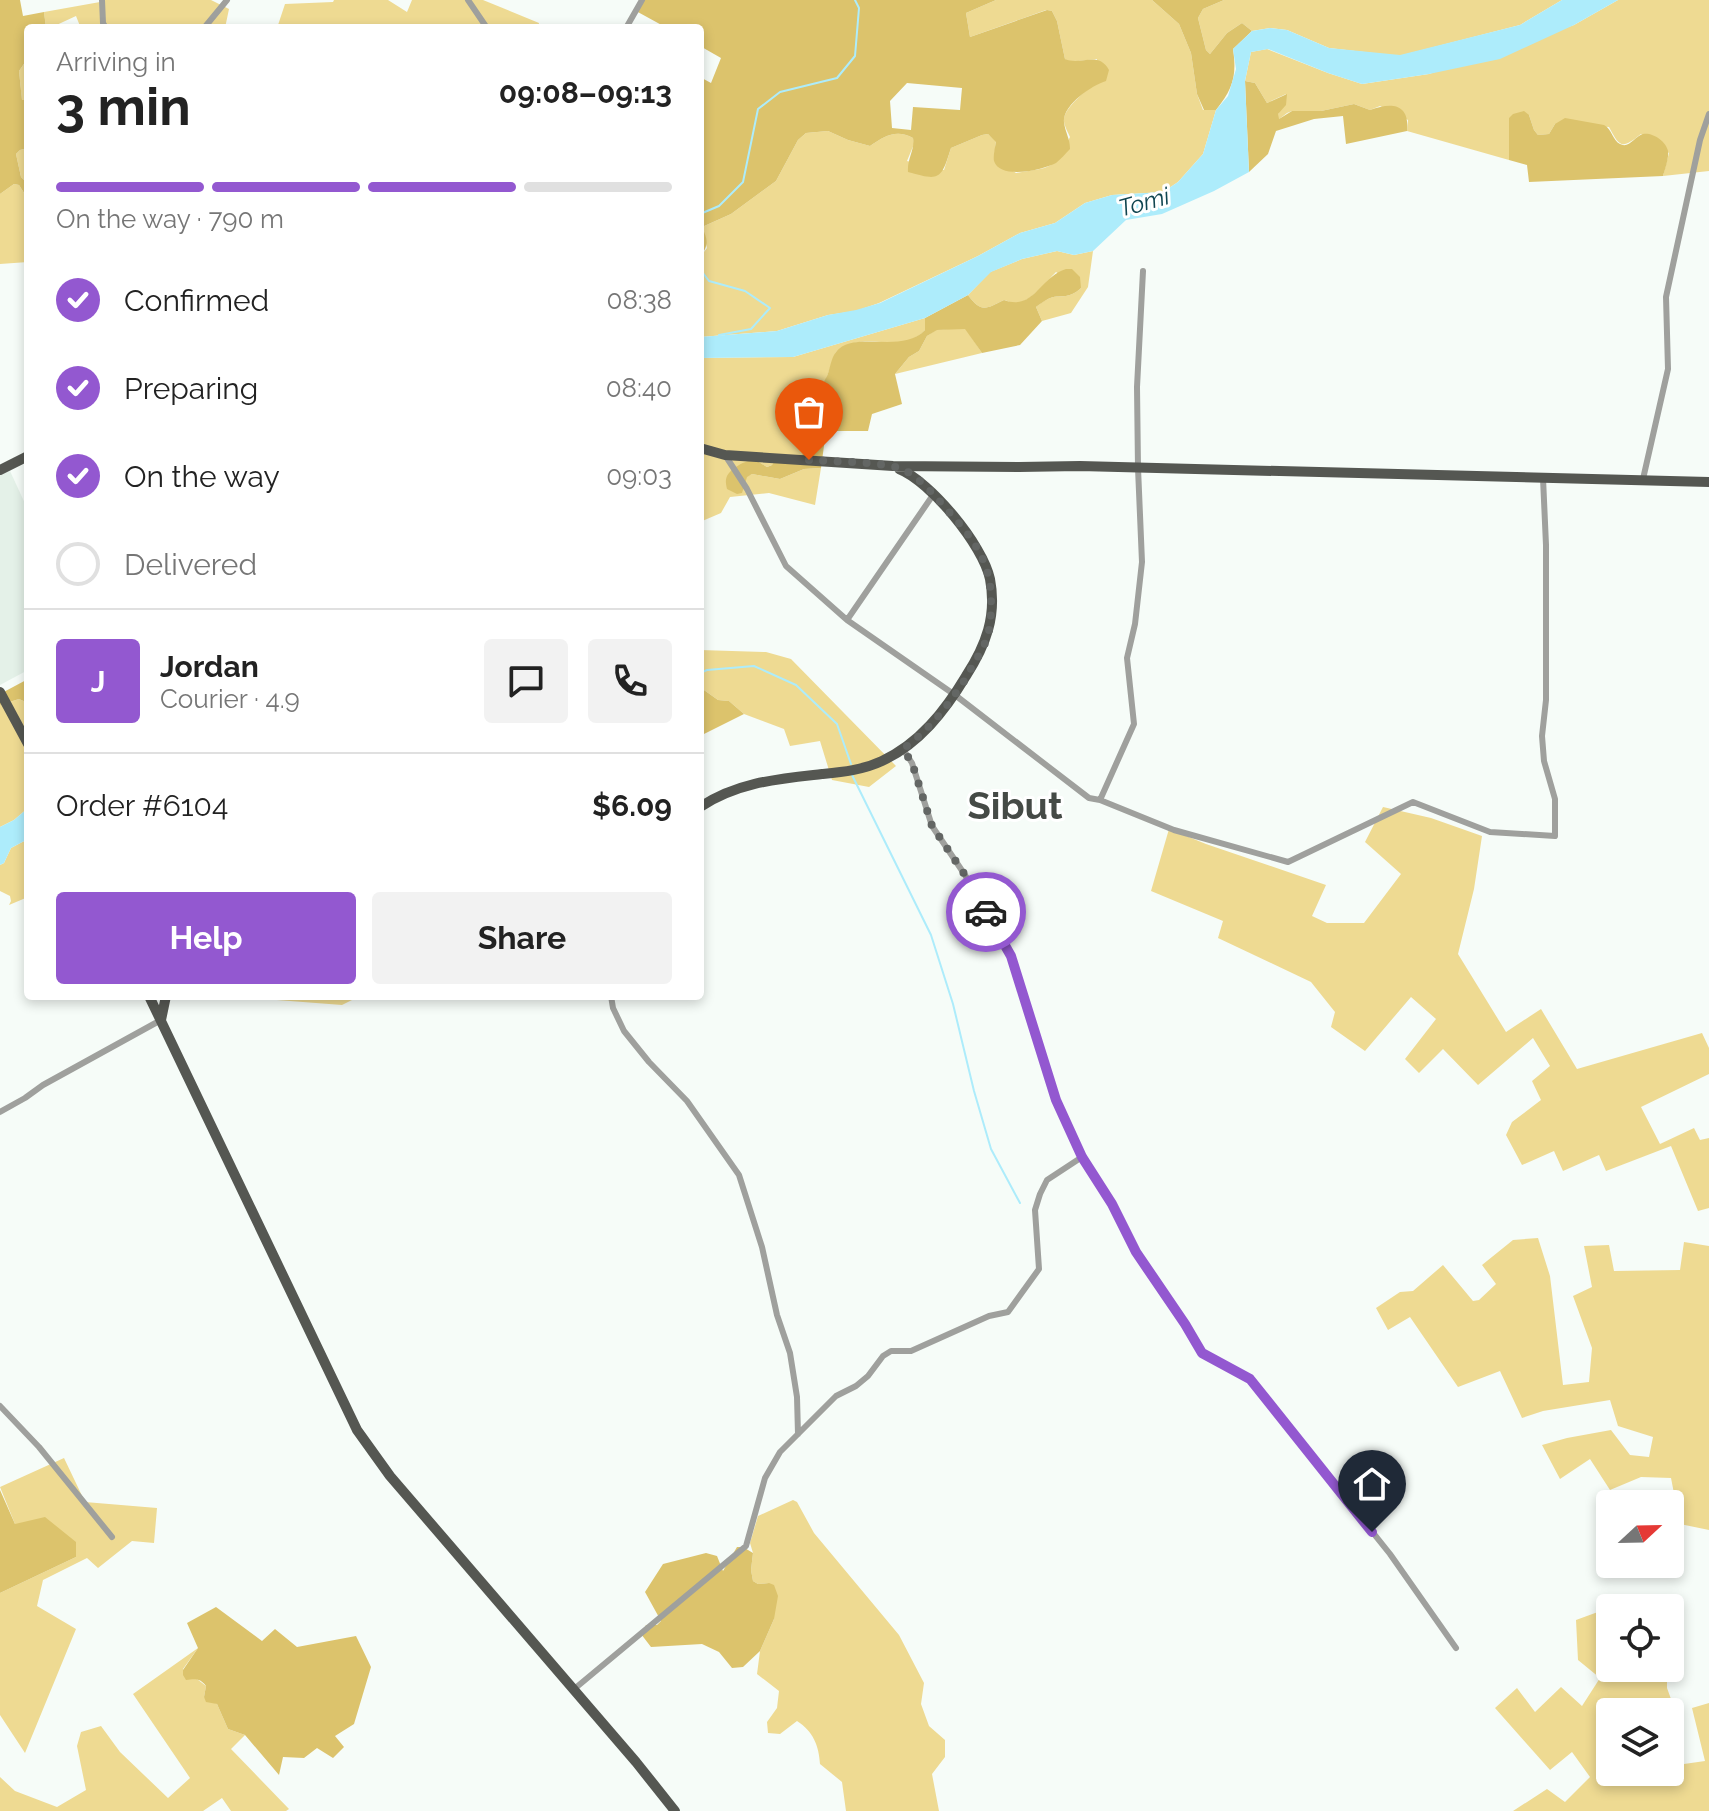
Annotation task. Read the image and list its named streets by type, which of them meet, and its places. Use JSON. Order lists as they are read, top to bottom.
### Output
{
  "districts": ["Sibut"],
  "water": ["Tomi"],
  "north": "right",
  "page": {
    "heading": ["3 min", "Arriving in", "09:08–09:13"],
    "panel": [
      "Jordan",
      "Courier · 4.9",
      "Order #6104",
      "$6.09"
    ],
    "bar": "On the way · 790 m",
    "list": [
      ["Confirmed", "08:38"],
      ["Preparing", "08:40"],
      ["On the way", "09:03"],
      "Delivered"
    ],
    "round": "J",
    "buttons": ["Help", "Share"]
  }
}
